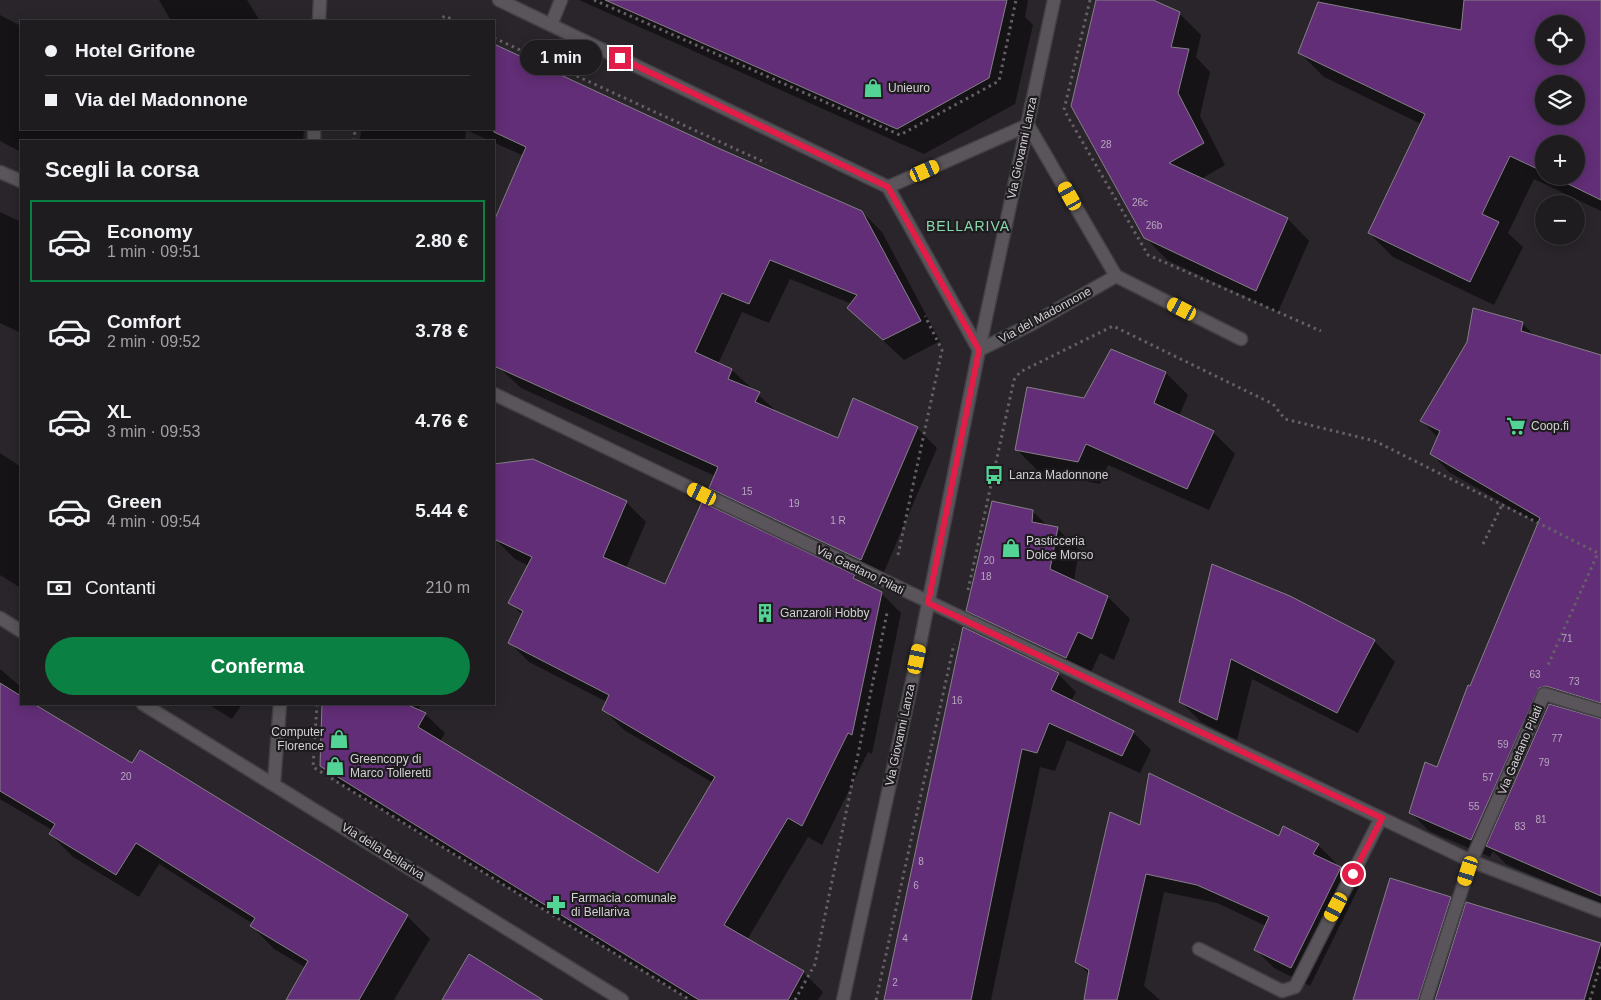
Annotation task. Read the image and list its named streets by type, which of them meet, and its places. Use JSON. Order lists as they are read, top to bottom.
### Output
{
  "streets": {
    "street": [
      "Via Giovanni Lanza",
      "Via del Madonnone",
      "Via Gaetano Pilati",
      "Via della Bellariva"
    ]
  },
  "crossings": [
    ["Via Giovanni Lanza", "Via del Madonnone"],
    ["Via Giovanni Lanza", "Via Gaetano Pilati"]
  ],
  "districts": ["BELLARIVA"],
  "places": {
    "shop": [
      "Unieuro",
      "Pasticceria Dolce Morso",
      "Computer Florence",
      "Greencopy di Marco Tolleretti"
    ],
    "supermarket": ["Coop.fi"],
    "bus stop": ["Lanza Madonnone"],
    "building": ["Ganzaroli Hobby"],
    "pharmacy": ["Farmacia comunale di Bellariva"]
  },
  "house_numbers": [
    "28",
    "26c",
    "26b",
    "15",
    "19",
    "1 R",
    "20",
    "18",
    "71",
    "63",
    "73",
    "16",
    "77",
    "59",
    "79",
    "20",
    "57",
    "55",
    "81",
    "83",
    "8",
    "6",
    "4",
    "2"
  ],
  "page": {
    "map_buttons": ["+", "−"],
    "banner": ["Hotel Grifone", "Via del Madonnone"],
    "bubble": "1 min",
    "heading": "Scegli la corsa",
    "list": [
      {
        "name": "Economy",
        "note": "1 min · 09:51",
        "value": "2.80 €"
      },
      {
        "name": "Comfort",
        "note": "2 min · 09:52",
        "value": "3.78 €"
      },
      {
        "name": "XL",
        "note": "3 min · 09:53",
        "value": "4.76 €"
      },
      {
        "name": "Green",
        "note": "4 min · 09:54",
        "value": "5.44 €"
      }
    ],
    "pay": ["Contanti", "210 m"],
    "buttons": "Conferma"
  }
}
